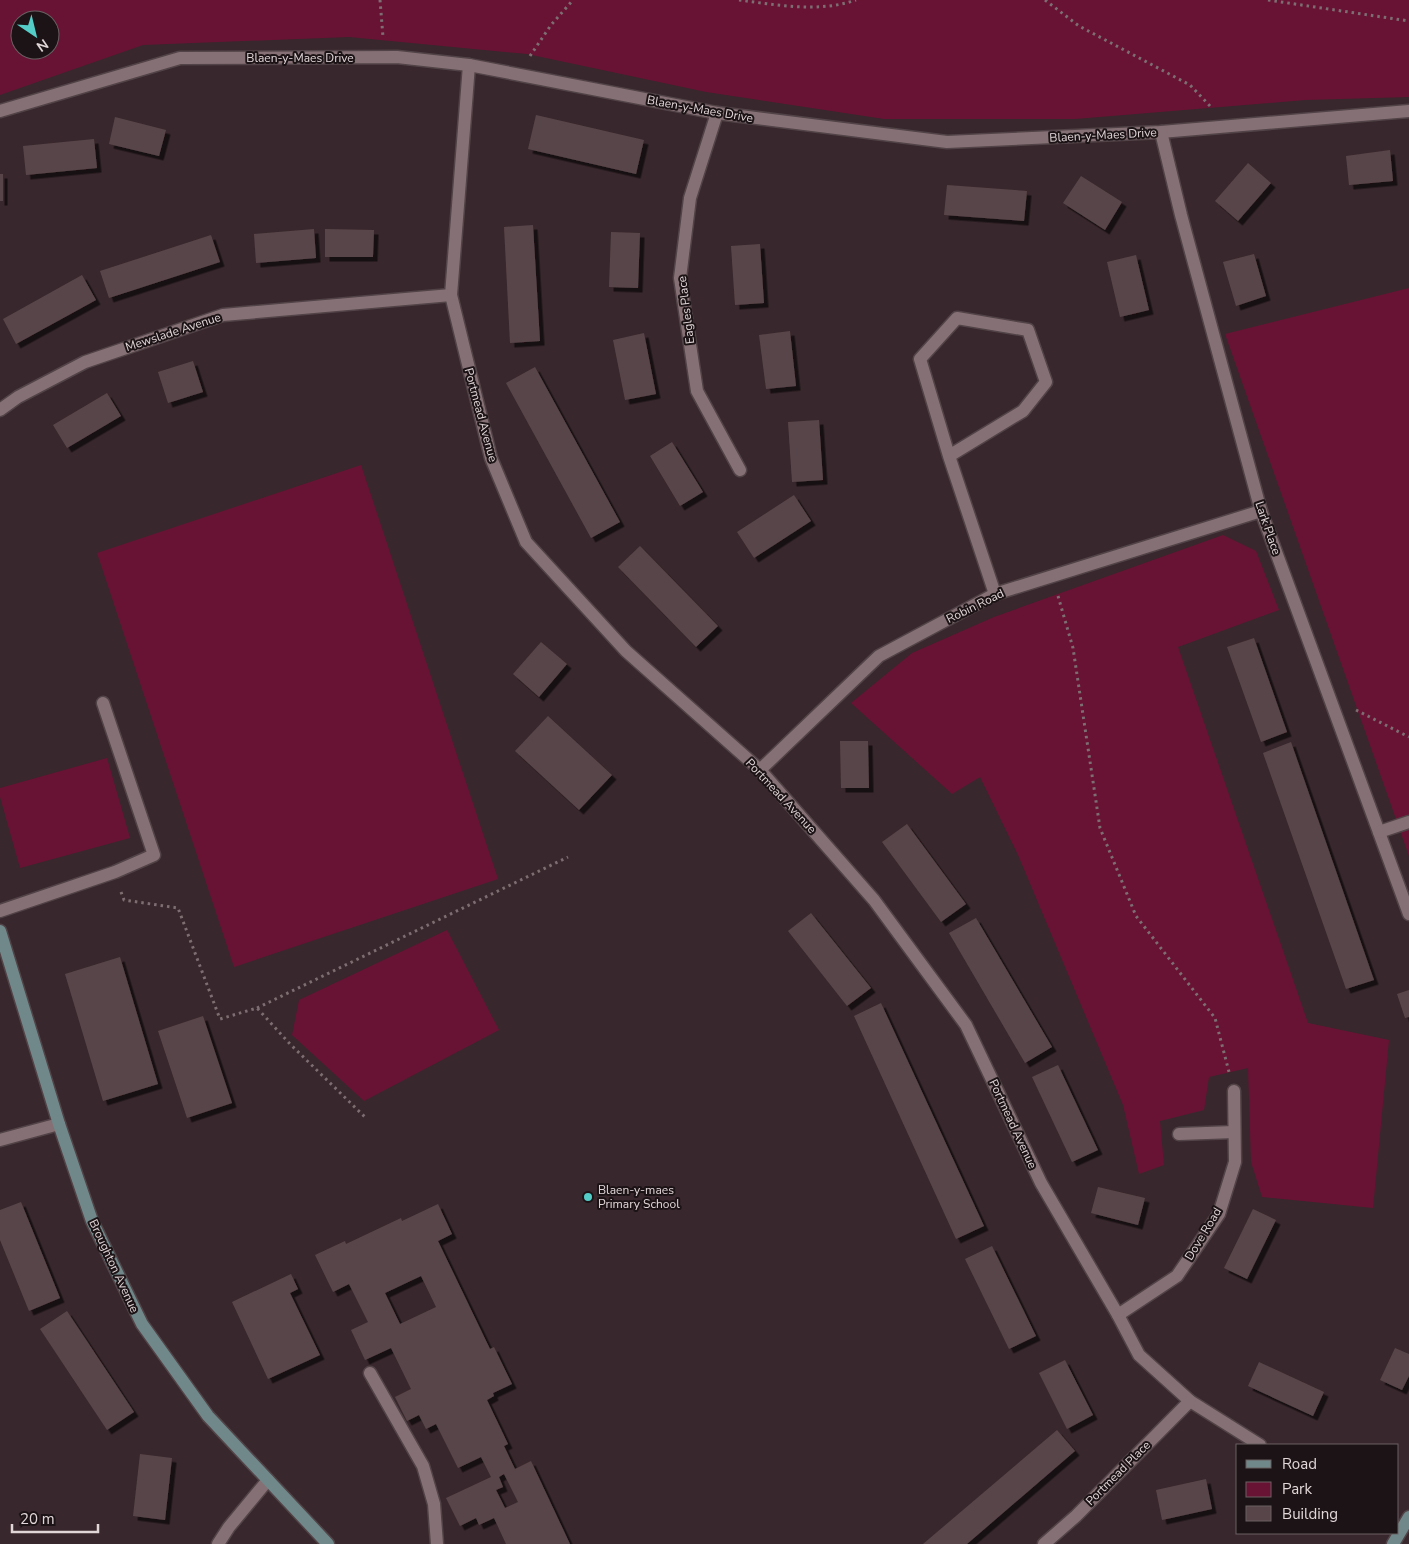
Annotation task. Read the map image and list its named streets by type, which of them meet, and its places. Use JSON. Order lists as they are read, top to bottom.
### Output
{
  "streets": {
    "street": [
      "Blaen-y-Maes Drive",
      "Eagles Place",
      "Mewslade Avenue",
      "Portmead Avenue",
      "Lark Place",
      "Robin Road",
      "Dove Road",
      "Broughton Avenue",
      "Portmead Place"
    ]
  },
  "crossings": [
    ["Blaen-y-Maes Drive", "Eagles Place"],
    ["Blaen-y-Maes Drive", "Portmead Avenue"],
    ["Blaen-y-Maes Drive", "Lark Place"],
    ["Mewslade Avenue", "Portmead Avenue"],
    ["Portmead Avenue", "Robin Road"],
    ["Portmead Avenue", "Dove Road"],
    ["Portmead Avenue", "Portmead Place"],
    ["Lark Place", "Robin Road"]
  ],
  "places": ["Blaen-y-maes Primary School"],
  "legend": ["Road", "Park", "Building"],
  "scale_bar": "20 m",
  "north": "bottom right"
}
